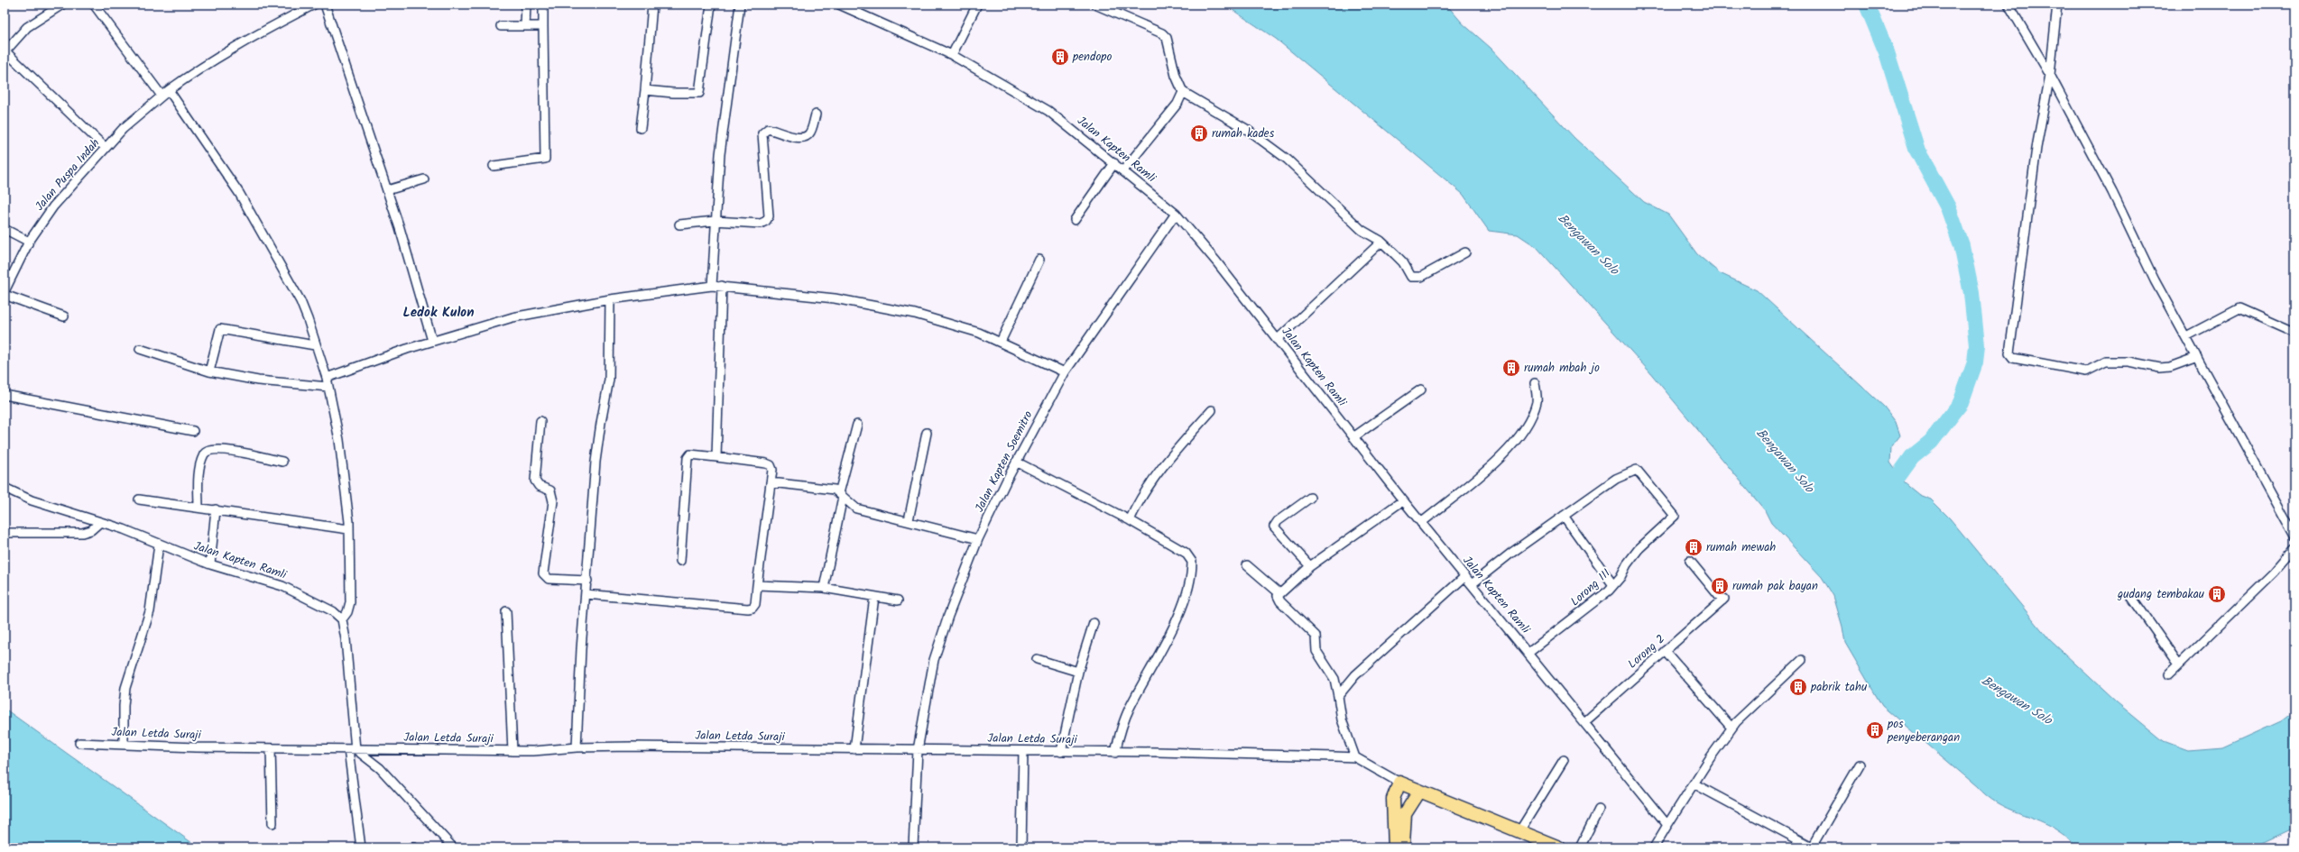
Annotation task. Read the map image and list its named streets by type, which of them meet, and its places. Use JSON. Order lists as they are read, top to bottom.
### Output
{
  "streets": {
    "street": [
      "Jalan Kapten Ramli",
      "Jalan Puspa Indah",
      "Jalan Kapten Soemitro",
      "Lorong III",
      "Lorong 2",
      "Jalan Letda Suraji"
    ]
  },
  "crossings": [
    ["Jalan Kapten Ramli", "Jalan Kapten Soemitro"],
    ["Jalan Kapten Ramli", "Lorong III"],
    ["Jalan Kapten Ramli", "Lorong 2"],
    ["Jalan Kapten Soemitro", "Jalan Letda Suraji"]
  ],
  "districts": ["Ledok Kulon"],
  "water": ["Bengawan Solo"],
  "places": {
    "building": [
      "pendopo",
      "rumah kades",
      "rumah mbah jo",
      "rumah mewah",
      "rumah pak bayan",
      "gudang tembakau",
      "pabrik tahu",
      "pos penyeberangan"
    ]
  }
}
